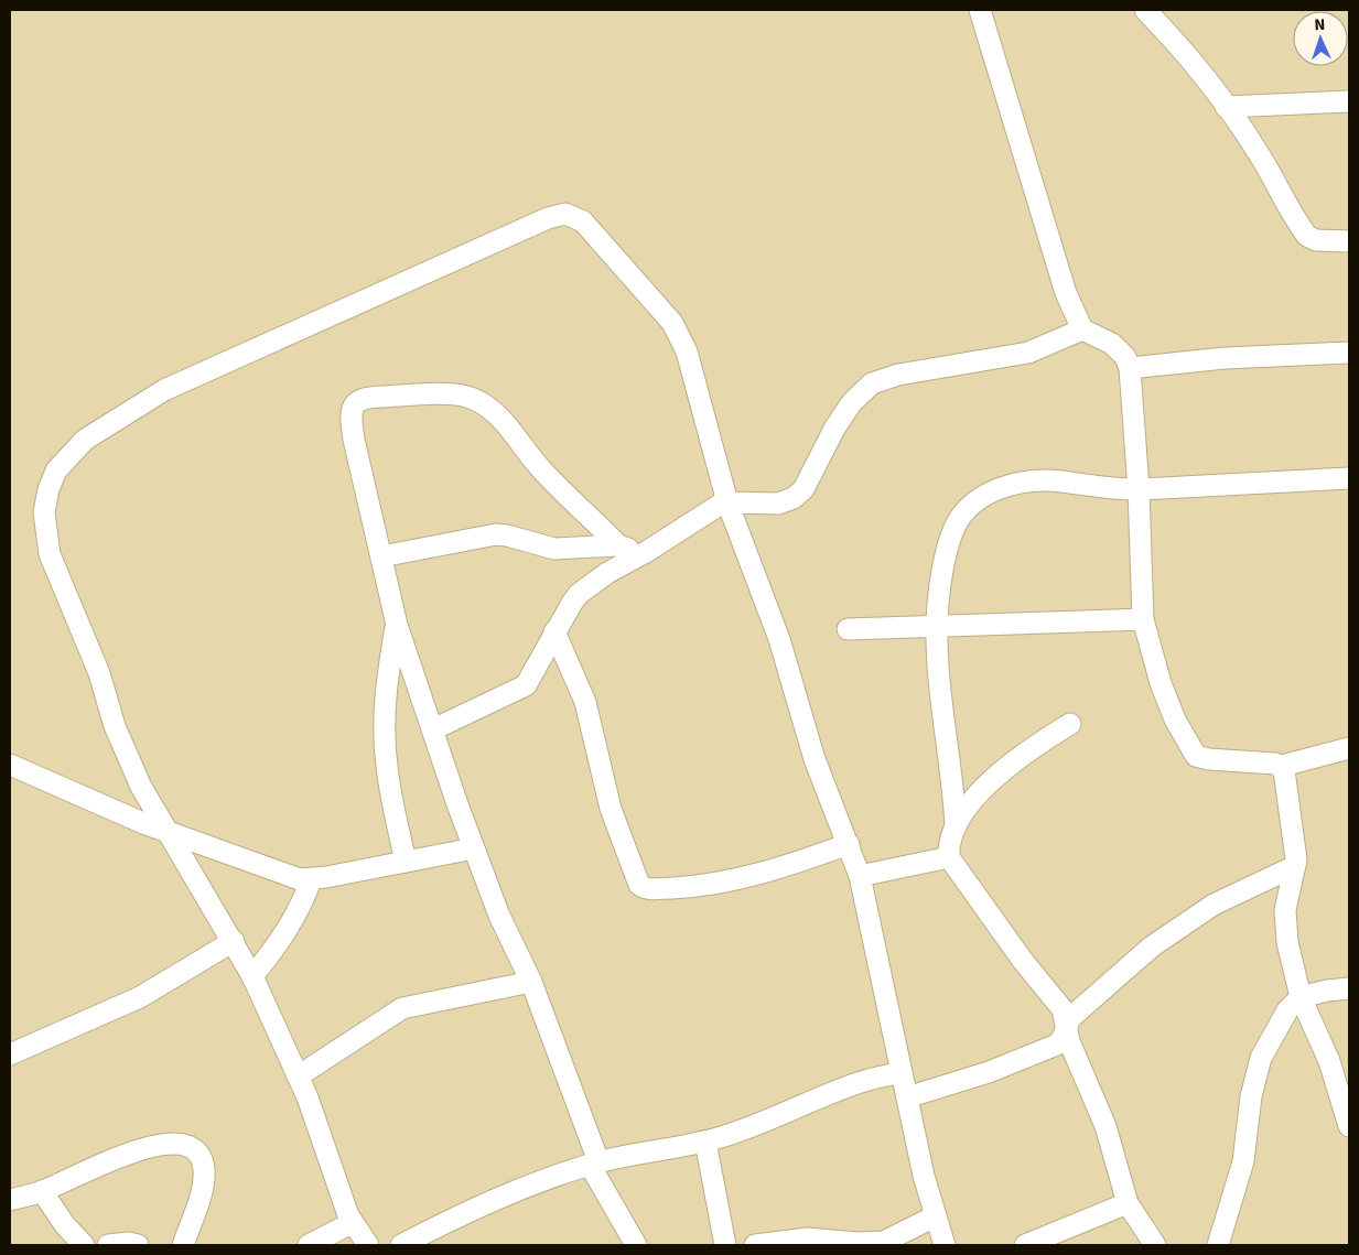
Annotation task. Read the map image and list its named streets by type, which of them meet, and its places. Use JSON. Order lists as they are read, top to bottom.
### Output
{
  "north": "top"
}
